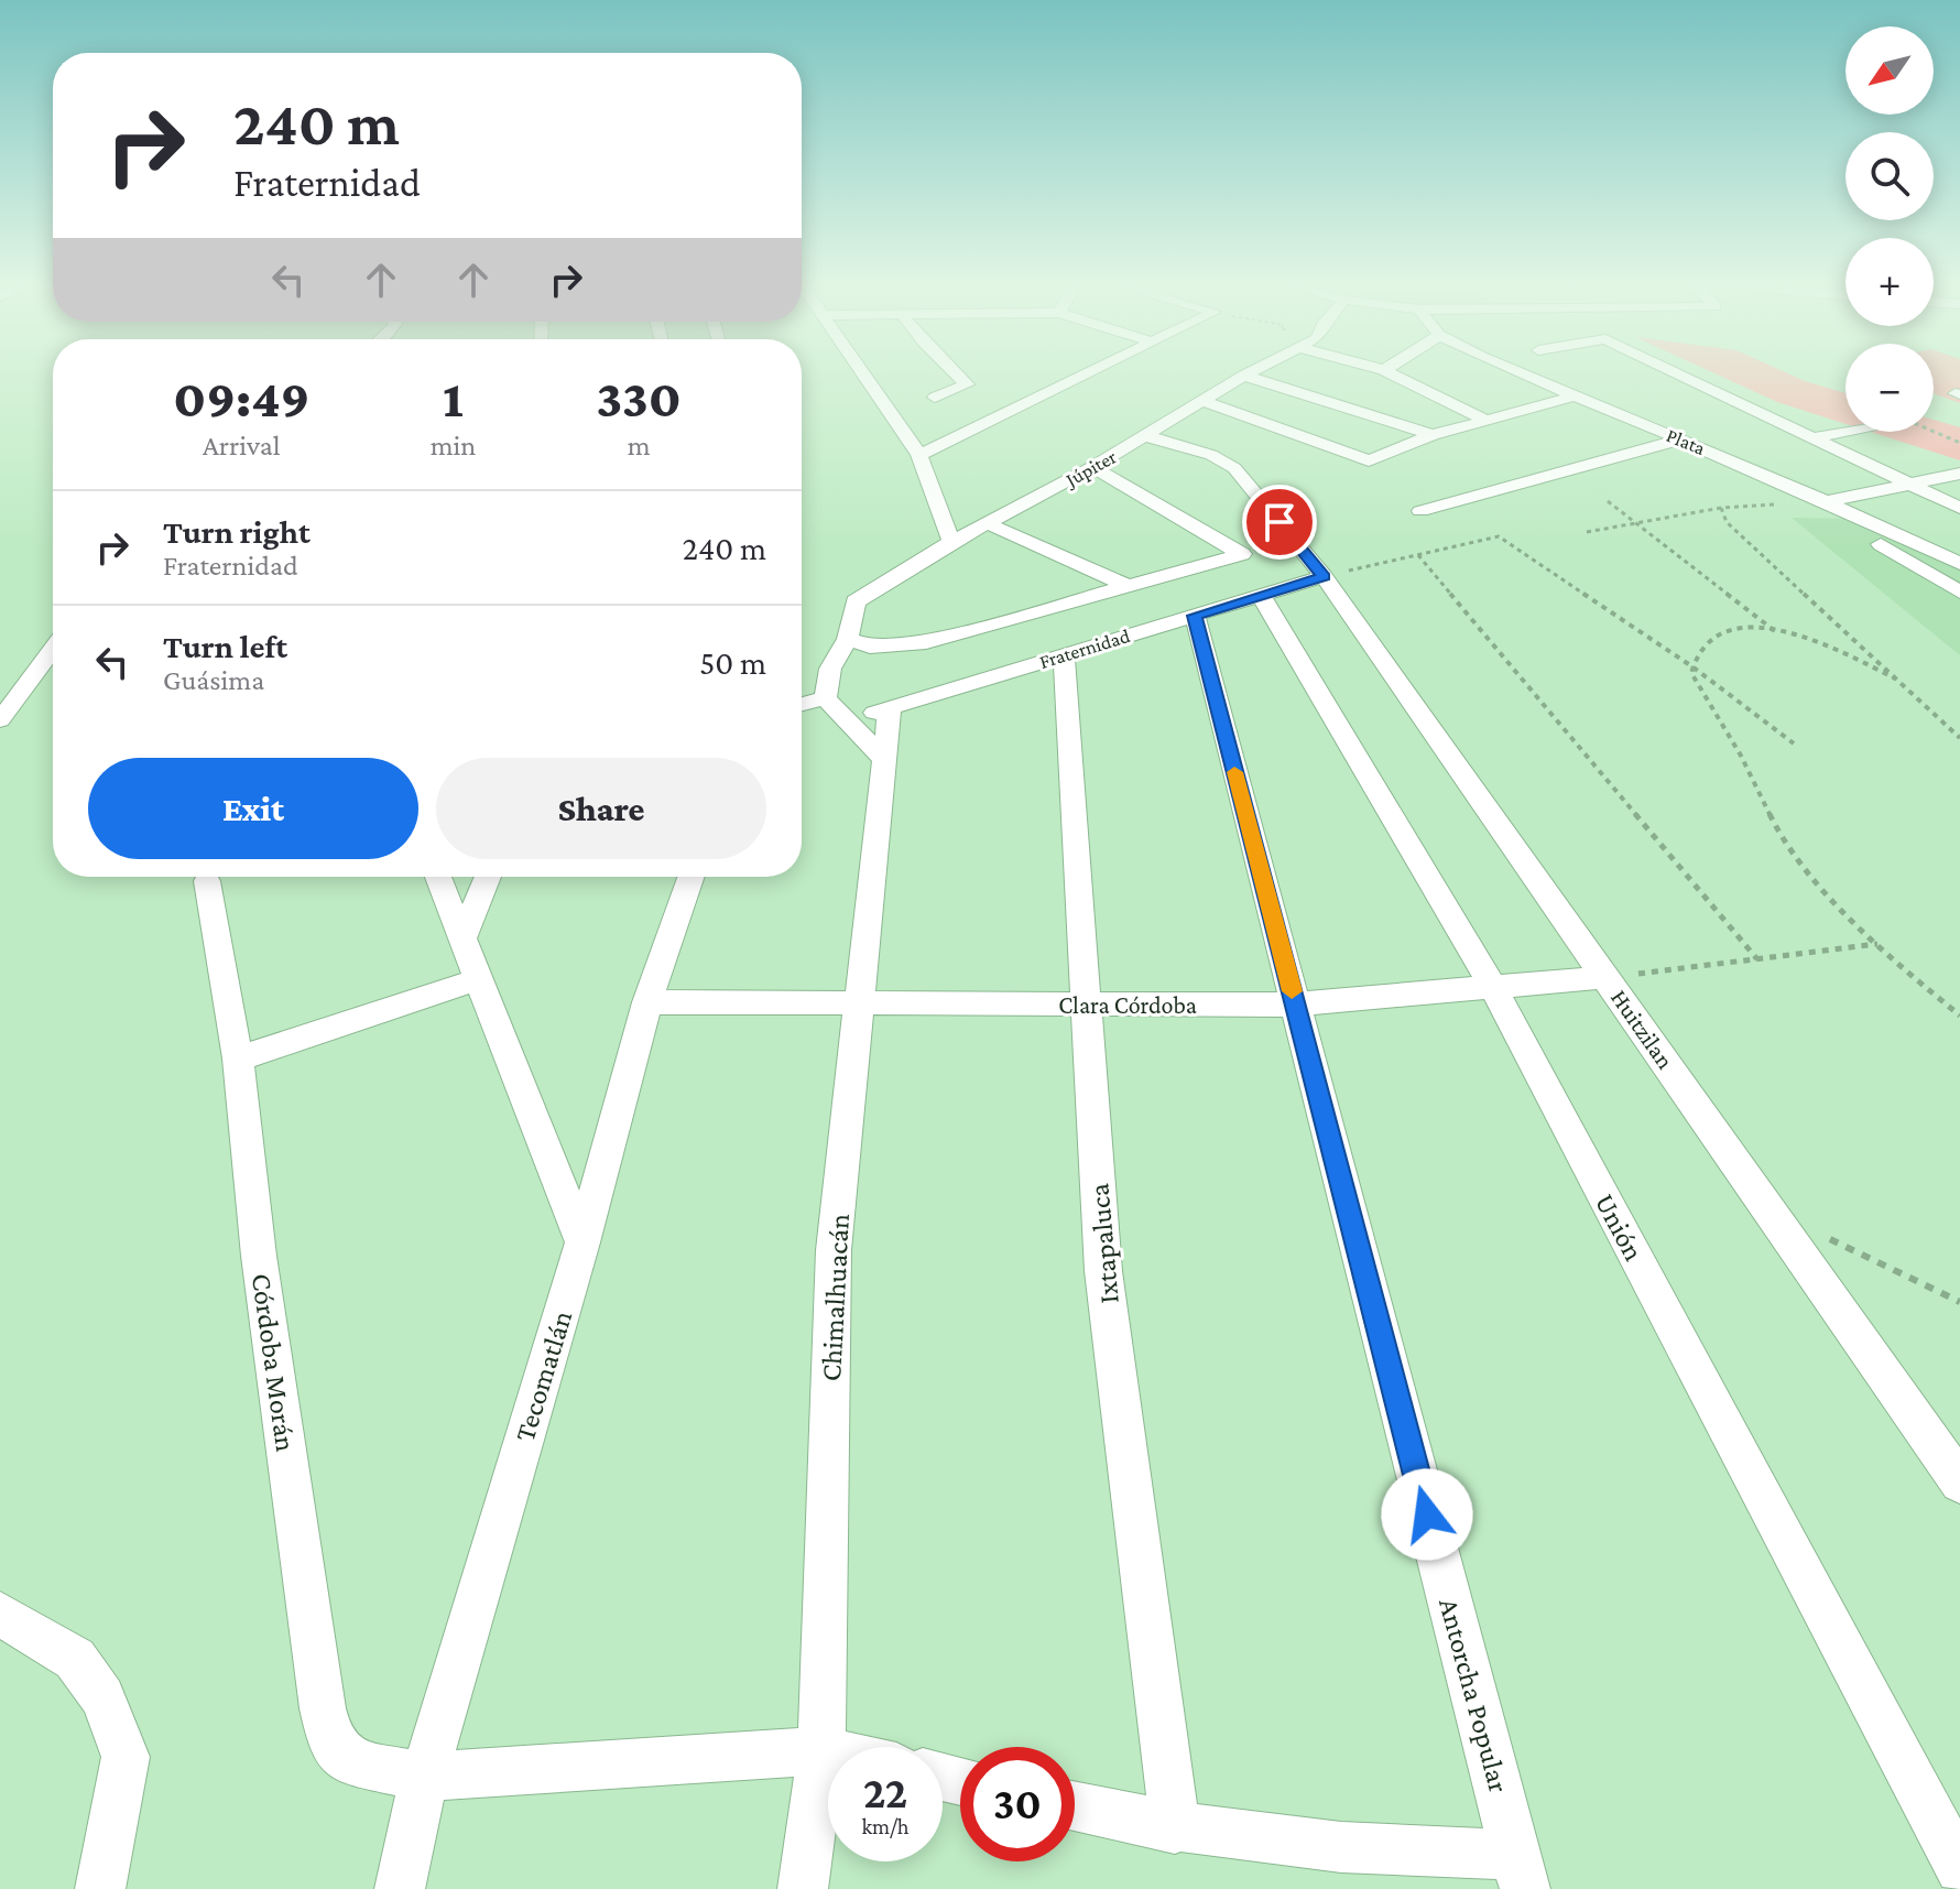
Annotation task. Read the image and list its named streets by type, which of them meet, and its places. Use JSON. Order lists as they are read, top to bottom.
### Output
{
  "streets": {
    "street": [
      "Plata",
      "Júpiter",
      "Fraternidad",
      "Clara Córdoba",
      "Huitzilan",
      "Unión",
      "Ixtapaluca",
      "Chimalhuacán",
      "Córdoba Morán",
      "Tecomatlán",
      "Antorcha Popular"
    ]
  },
  "crossings": [
    ["Júpiter", "Huitzilan"],
    ["Fraternidad", "Huitzilan"],
    ["Fraternidad", "Unión"],
    ["Fraternidad", "Ixtapaluca"],
    ["Fraternidad", "Chimalhuacán"],
    ["Fraternidad", "Antorcha Popular"],
    ["Clara Córdoba", "Huitzilan"],
    ["Clara Córdoba", "Unión"],
    ["Clara Córdoba", "Ixtapaluca"],
    ["Clara Córdoba", "Chimalhuacán"],
    ["Clara Córdoba", "Tecomatlán"],
    ["Clara Córdoba", "Antorcha Popular"],
    ["Chimalhuacán", "Córdoba Morán"],
    ["Córdoba Morán", "Tecomatlán"]
  ],
  "north": "bottom left",
  "page": {
    "map_buttons": ["+", "−"],
    "turn": ["240 m", "Fraternidad"],
    "eta": [
      "09:49",
      "Arrival",
      "1",
      "min",
      "330",
      "m"
    ],
    "list": [
      {
        "name": "Turn right",
        "note": "Fraternidad",
        "value": "240 m"
      },
      {
        "name": "Turn left",
        "note": "Guásima",
        "value": "50 m"
      }
    ],
    "buttons": ["Exit", "Share"],
    "speed": "22 km/h",
    "limit": "30"
  }
}
